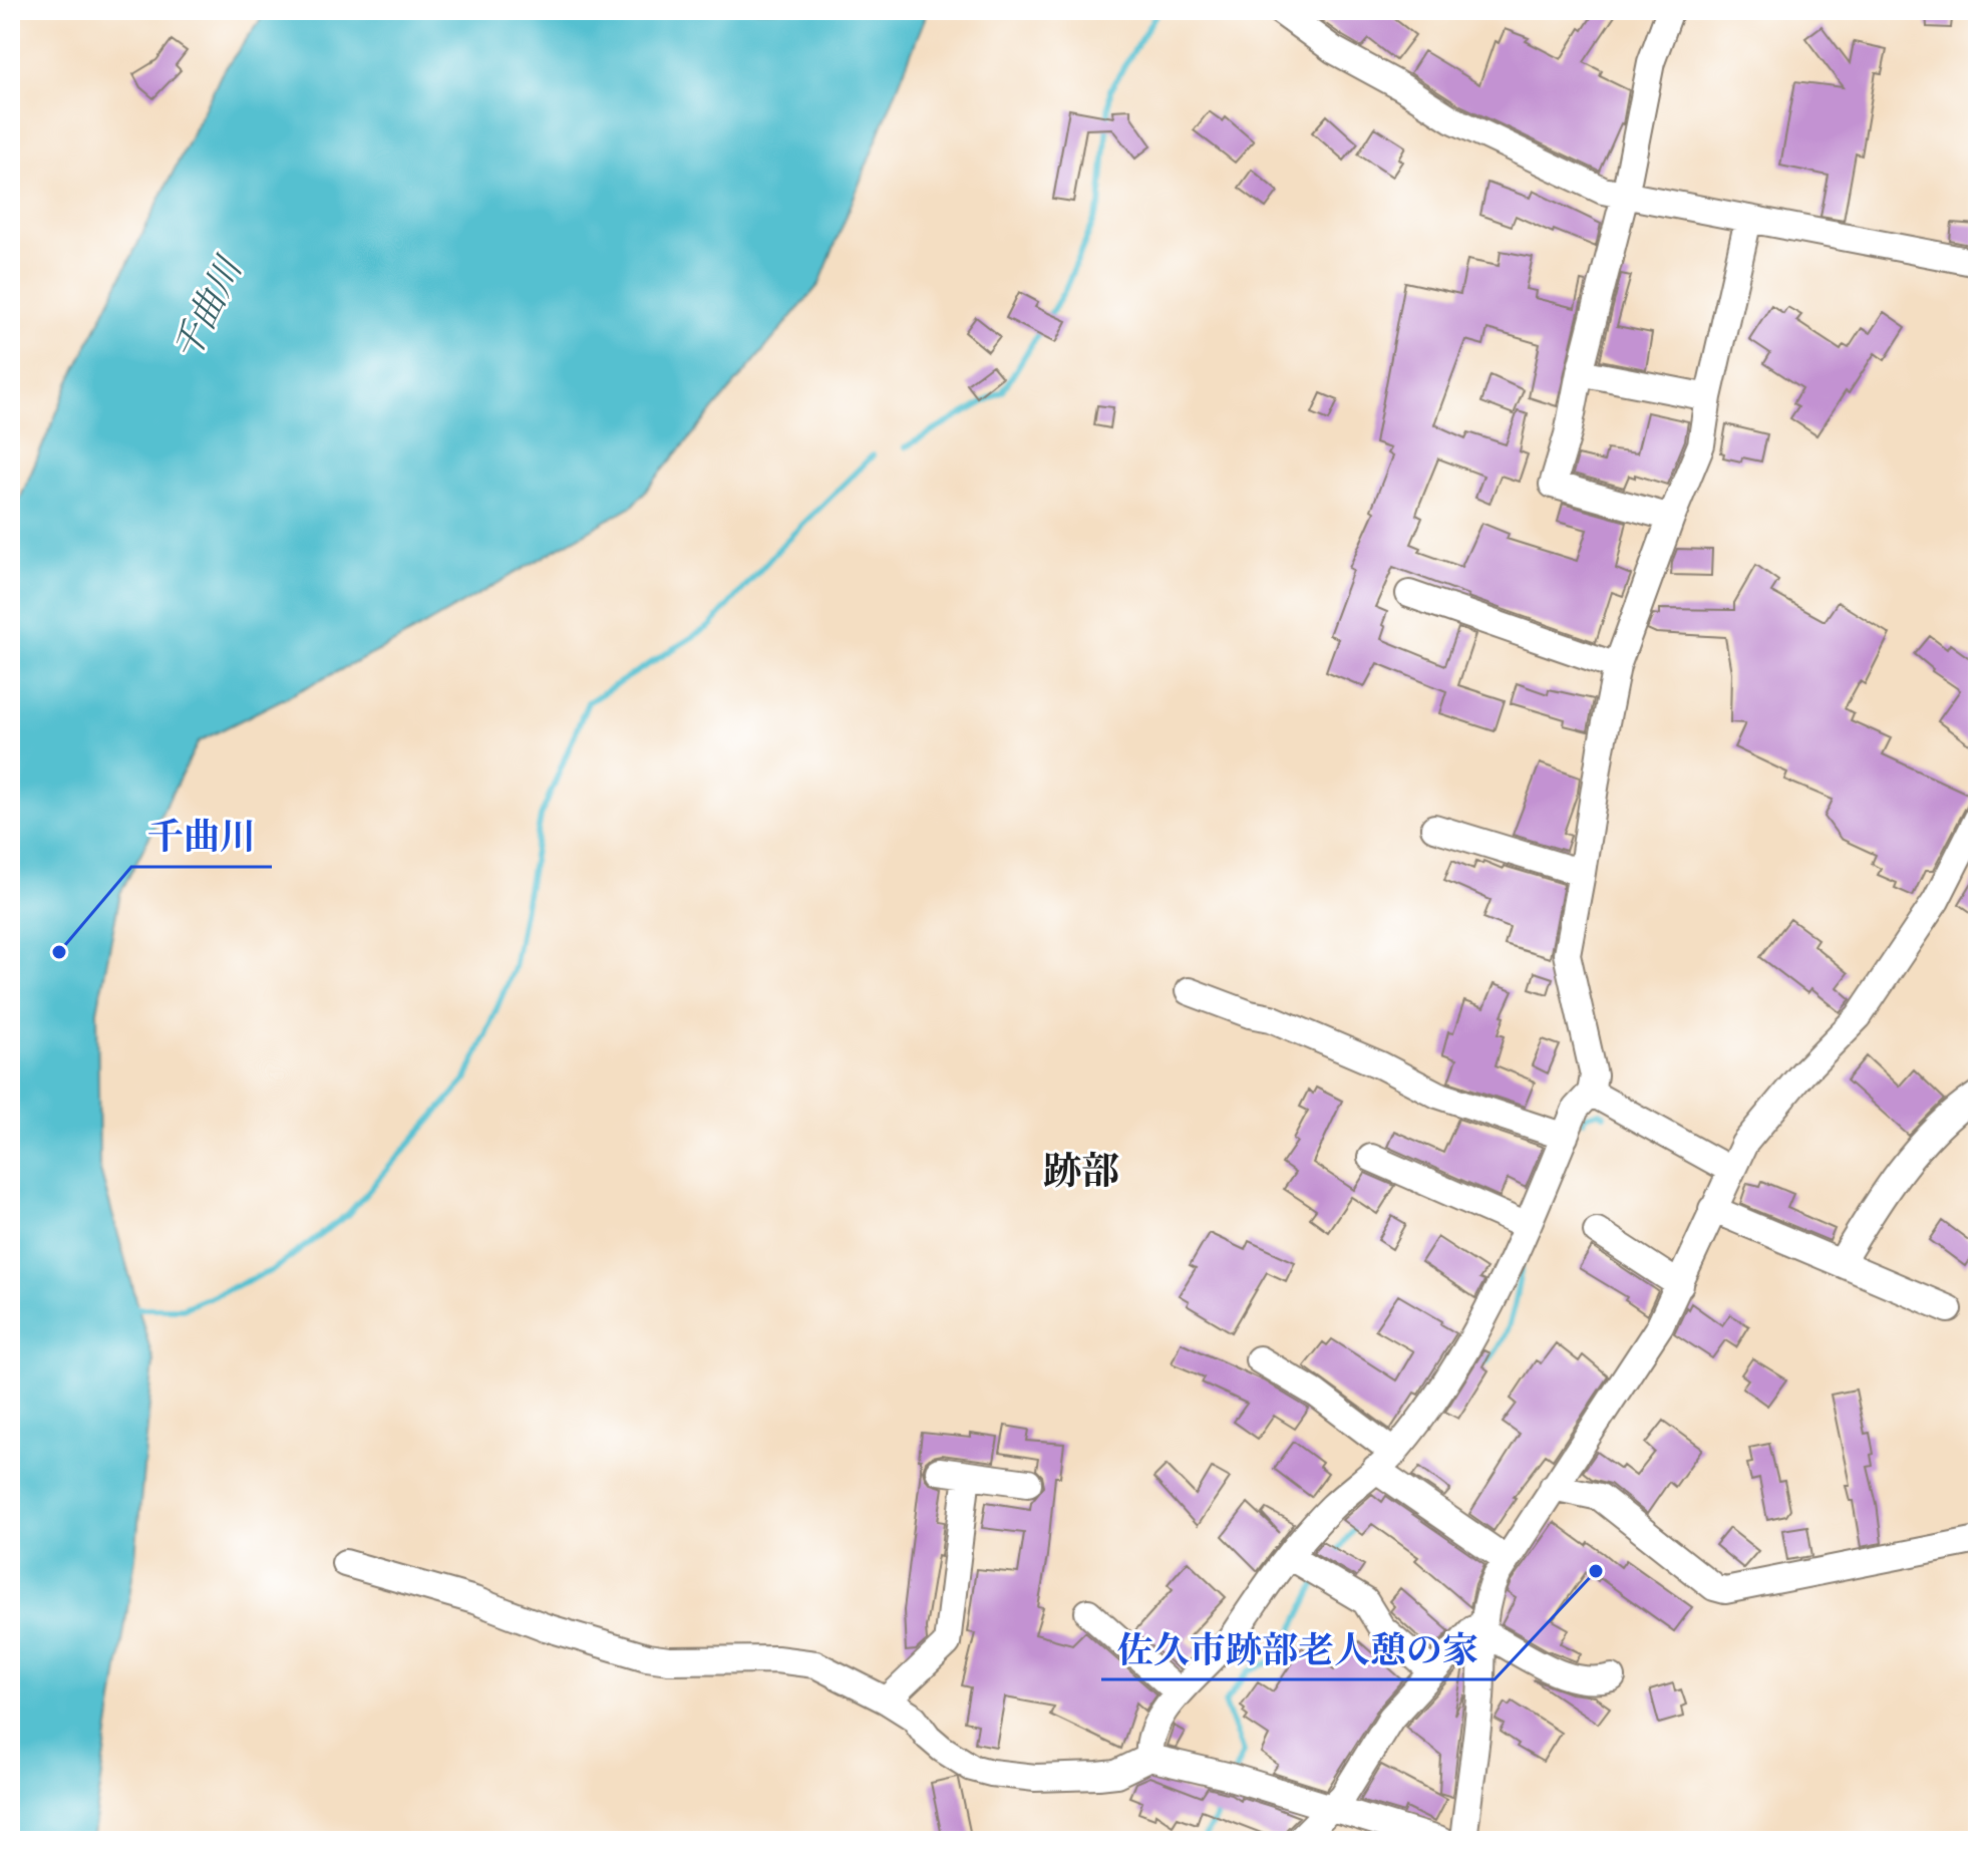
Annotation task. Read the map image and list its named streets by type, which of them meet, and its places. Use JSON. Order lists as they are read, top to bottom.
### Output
{
  "districts": ["跡部"],
  "water": ["千曲川"],
  "places": ["千曲川", "佐久市跡部老人憩の家"]
}
